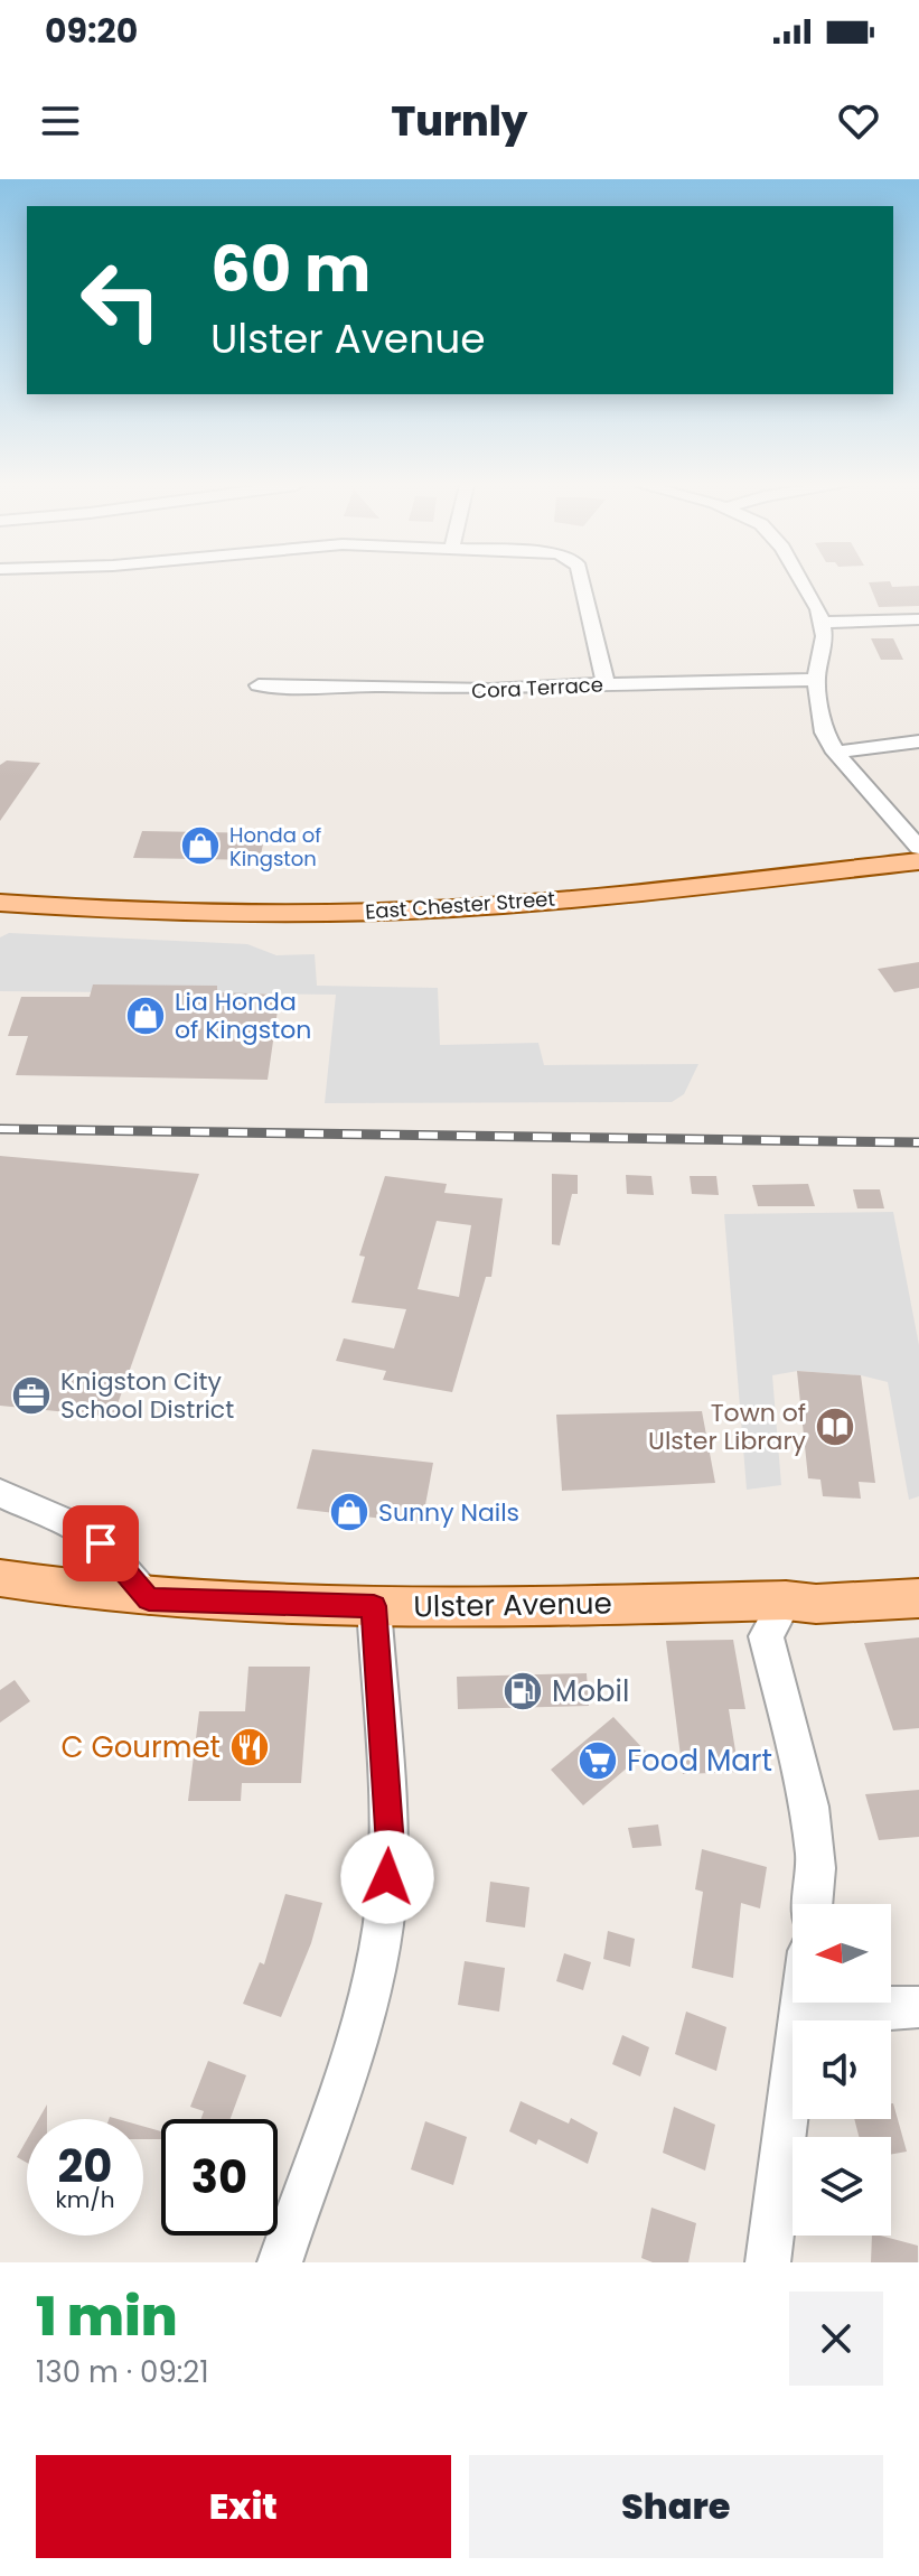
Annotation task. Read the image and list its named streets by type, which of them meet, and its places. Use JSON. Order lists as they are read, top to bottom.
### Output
{
  "streets": {
    "main road": ["East Chester Street", "Ulster Avenue"],
    "street": ["Cora Terrace"]
  },
  "places": {
    "shop": ["Honda of Kingston", "Lia Honda of Kingston", "Sunny Nails"],
    "office": ["Knigston City School District"],
    "library": ["Town of Ulster Library"],
    "fuel station": ["Mobil"],
    "restaurant": ["C Gourmet"],
    "supermarket": ["Food Mart"]
  },
  "north": "left",
  "page": {
    "status": "09:20",
    "header": "Turnly",
    "turn": ["60 m", "Ulster Avenue"],
    "speed": "20 km/h",
    "limit": "30",
    "heading": ["1 min", "130 m · 09:21"],
    "buttons": ["Exit", "Share"]
  }
}
